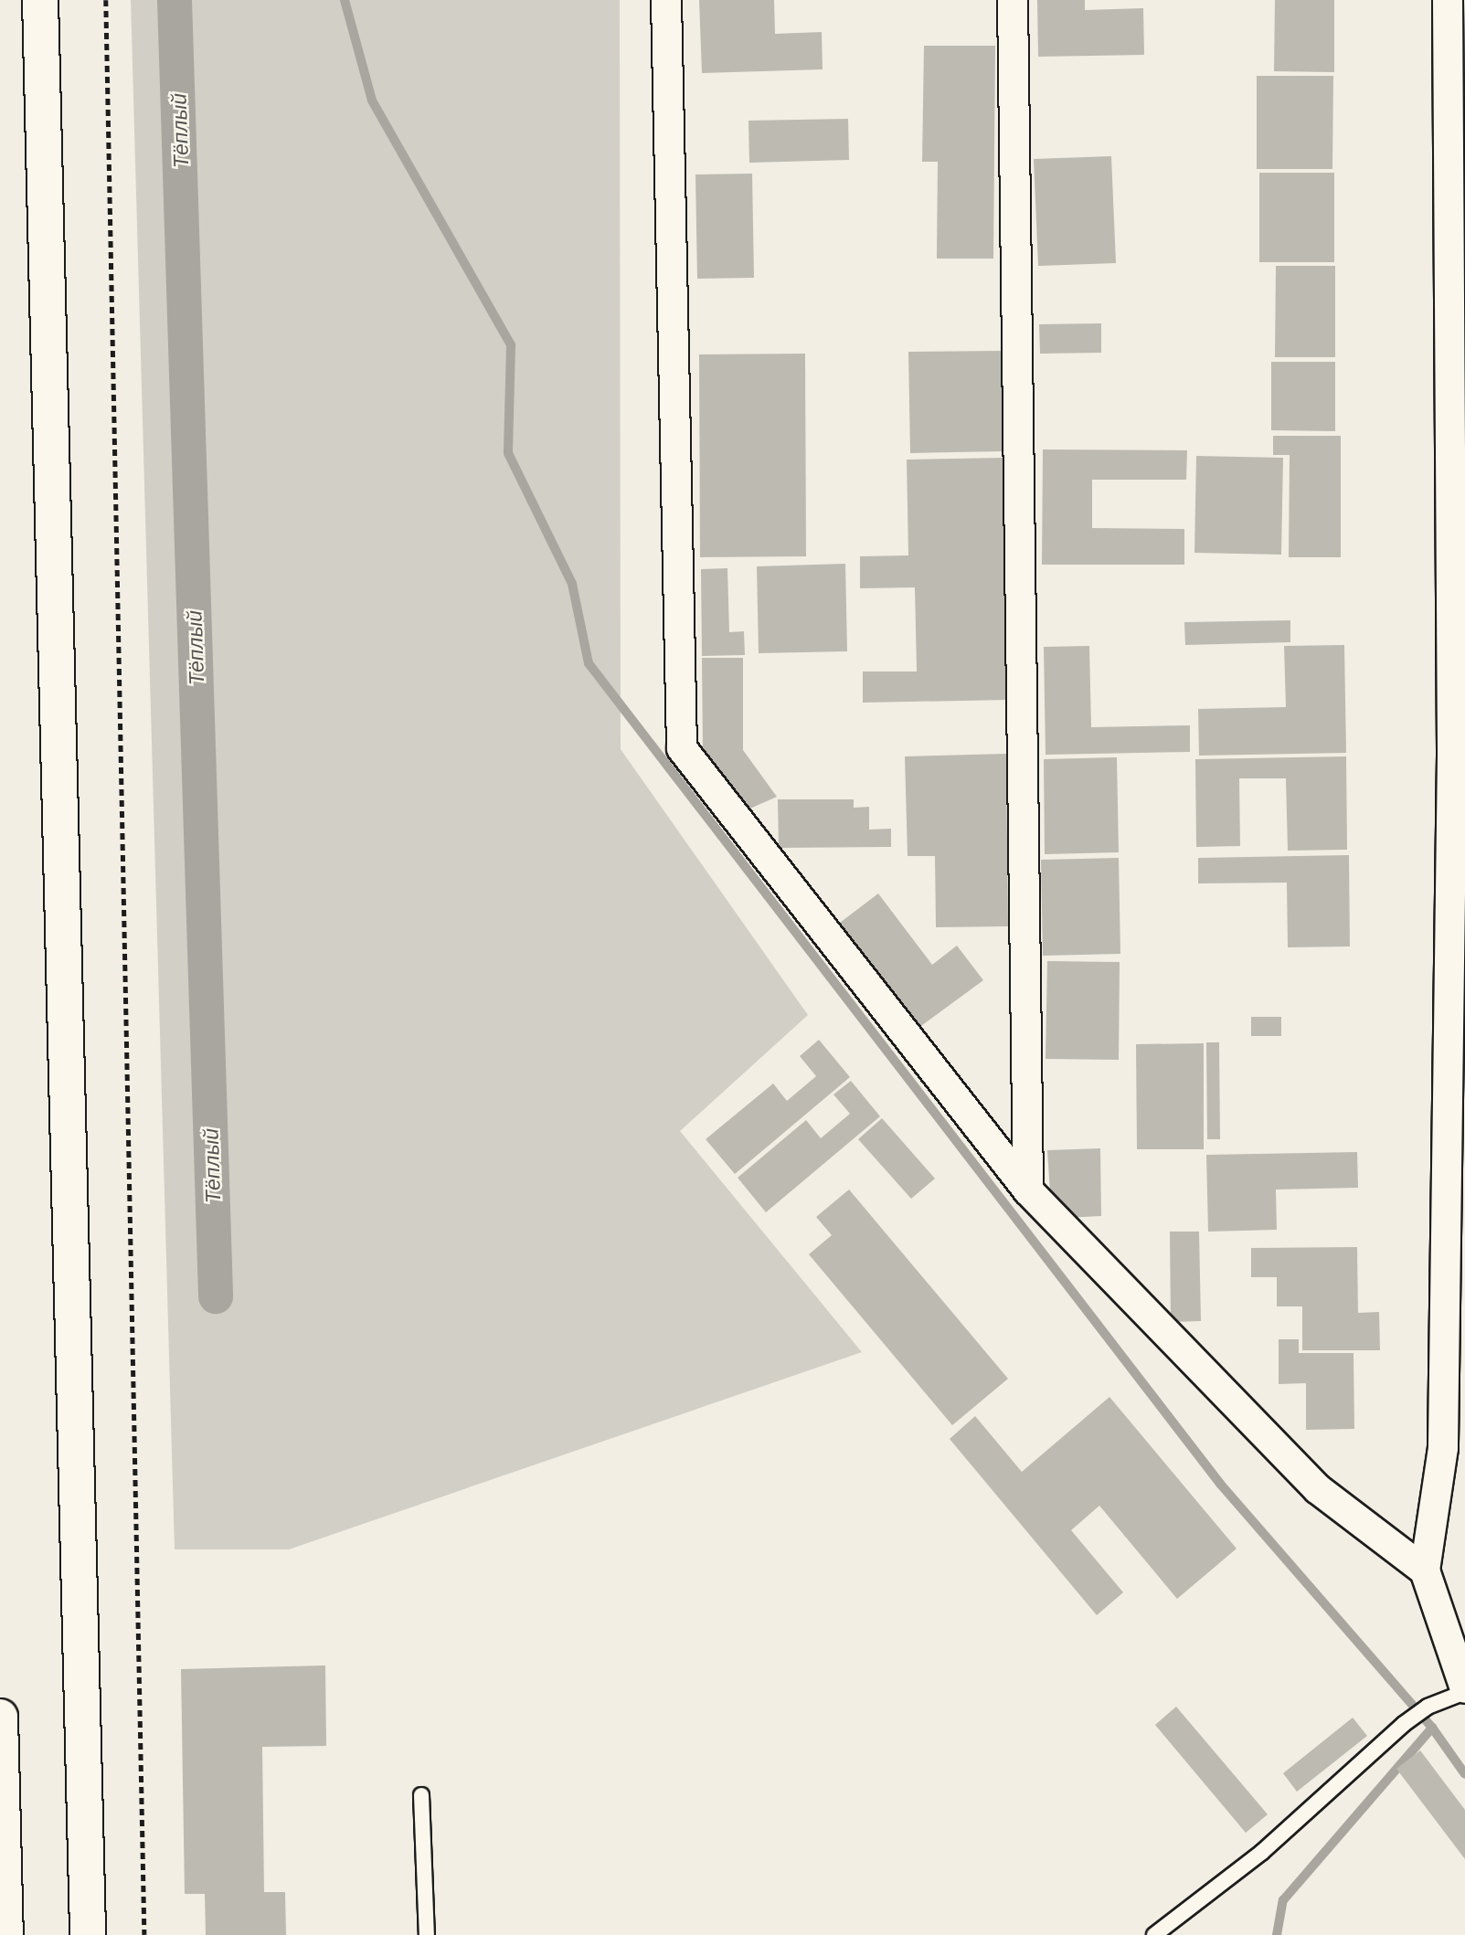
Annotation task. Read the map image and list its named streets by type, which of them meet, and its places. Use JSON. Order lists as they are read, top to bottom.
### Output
{
  "water": ["Тёплый"]
}
